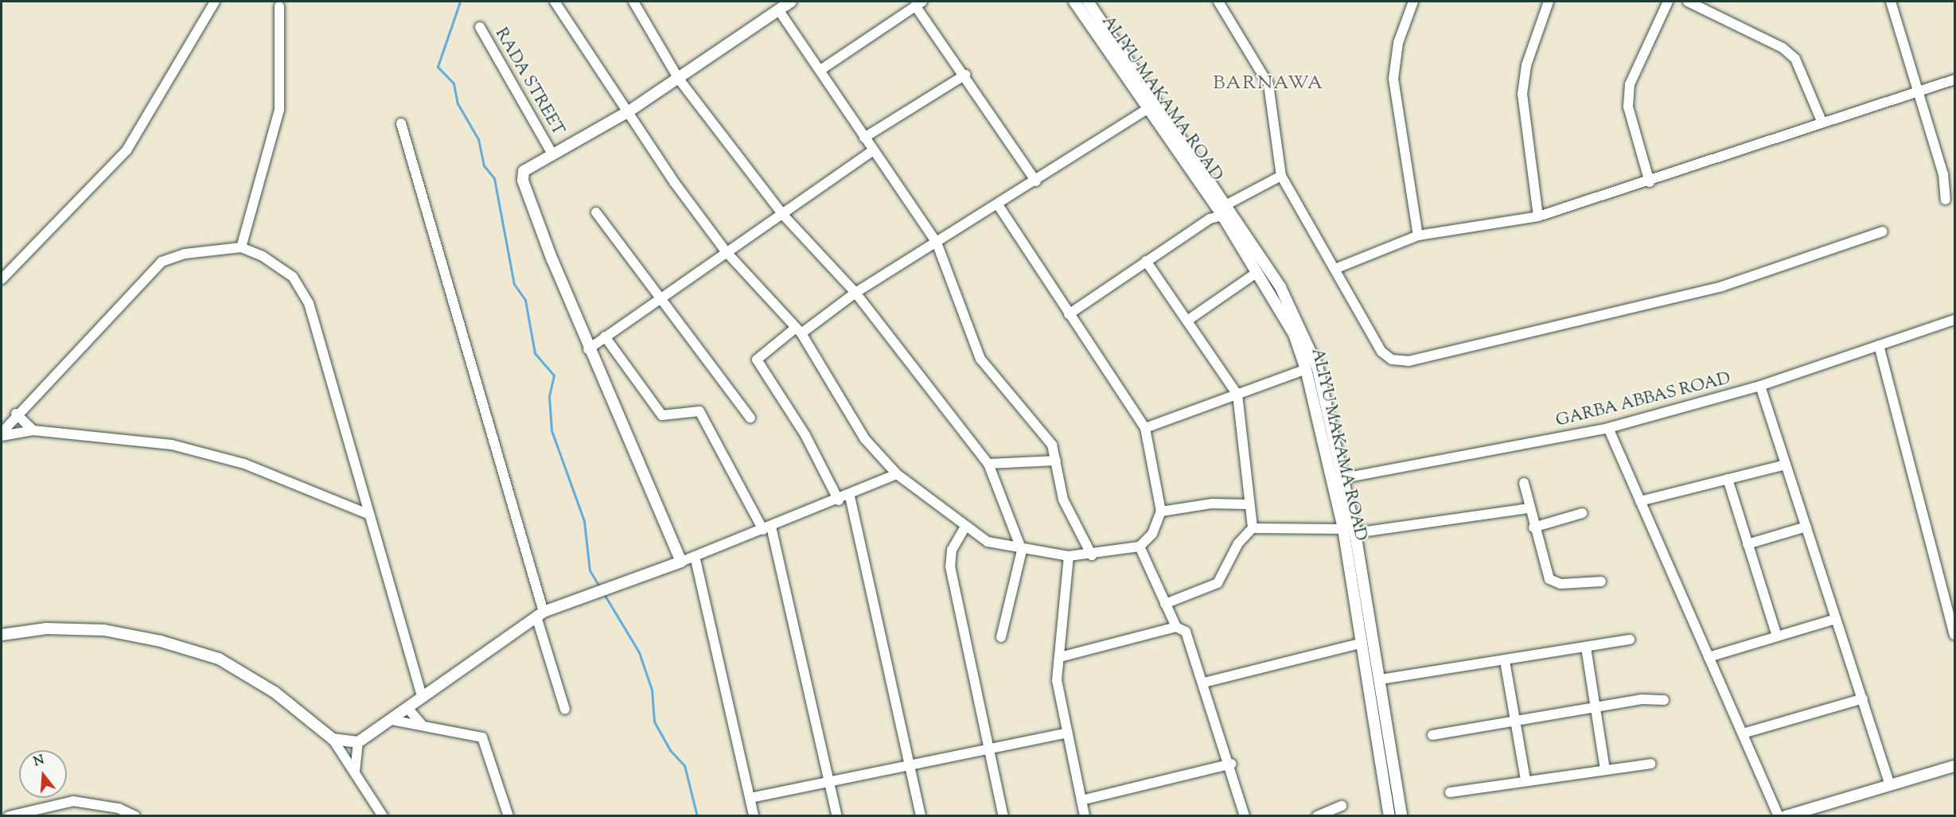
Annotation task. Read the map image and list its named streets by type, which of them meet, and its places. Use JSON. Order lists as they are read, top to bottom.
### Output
{
  "streets": {
    "street": ["RADA STREET", "ALIYU MAKAMA ROAD", "GARBA ABBAS ROAD"]
  },
  "crossings": [
    ["ALIYU MAKAMA ROAD", "GARBA ABBAS ROAD"]
  ],
  "districts": ["BARNAWA"],
  "north": "top"
}
